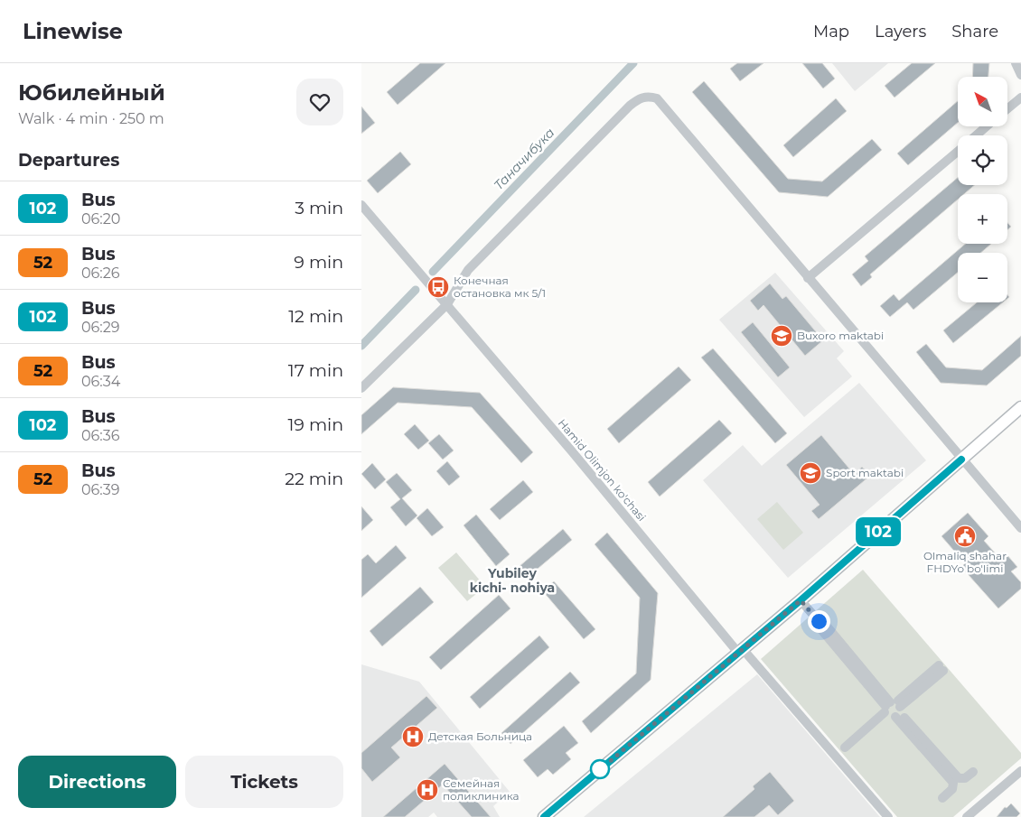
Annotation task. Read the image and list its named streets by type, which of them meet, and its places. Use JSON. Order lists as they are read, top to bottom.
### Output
{
  "streets": {
    "street": ["Hamid Olimjon ko'chasi"]
  },
  "districts": ["Yubiley kichi- nohiya"],
  "water": ["Таначибука"],
  "places": {
    "bus stop": ["Конечная остановка мк 5/1"],
    "school or university": ["Buxoro maktabi", "Sport maktabi"],
    "public building": ["Olmaliq shahar FHDYo bo'limi"],
    "hospital": ["Детская Больница", "Семейная поликлиника"]
  },
  "lines": ["bus line 102"],
  "north": "top left",
  "page": {
    "header": "Linewise",
    "nav": ["Map", "Layers", "Share"],
    "heading": [
      ["Юбилейный", "Walk · 4 min · 250 m"],
      "Departures"
    ],
    "on_map": "102",
    "map_buttons": ["+", "−"],
    "list": [
      {
        "mark": "102",
        "name": "Bus",
        "note": "06:20",
        "value": "3 min"
      },
      {
        "mark": "52",
        "name": "Bus",
        "note": "06:26",
        "value": "9 min"
      },
      {
        "mark": "102",
        "name": "Bus",
        "note": "06:29",
        "value": "12 min"
      },
      {
        "mark": "52",
        "name": "Bus",
        "note": "06:34",
        "value": "17 min"
      },
      {
        "mark": "102",
        "name": "Bus",
        "note": "06:36",
        "value": "19 min"
      },
      {
        "mark": "52",
        "name": "Bus",
        "note": "06:39",
        "value": "22 min"
      }
    ],
    "buttons": ["Directions", "Tickets"]
  }
}
